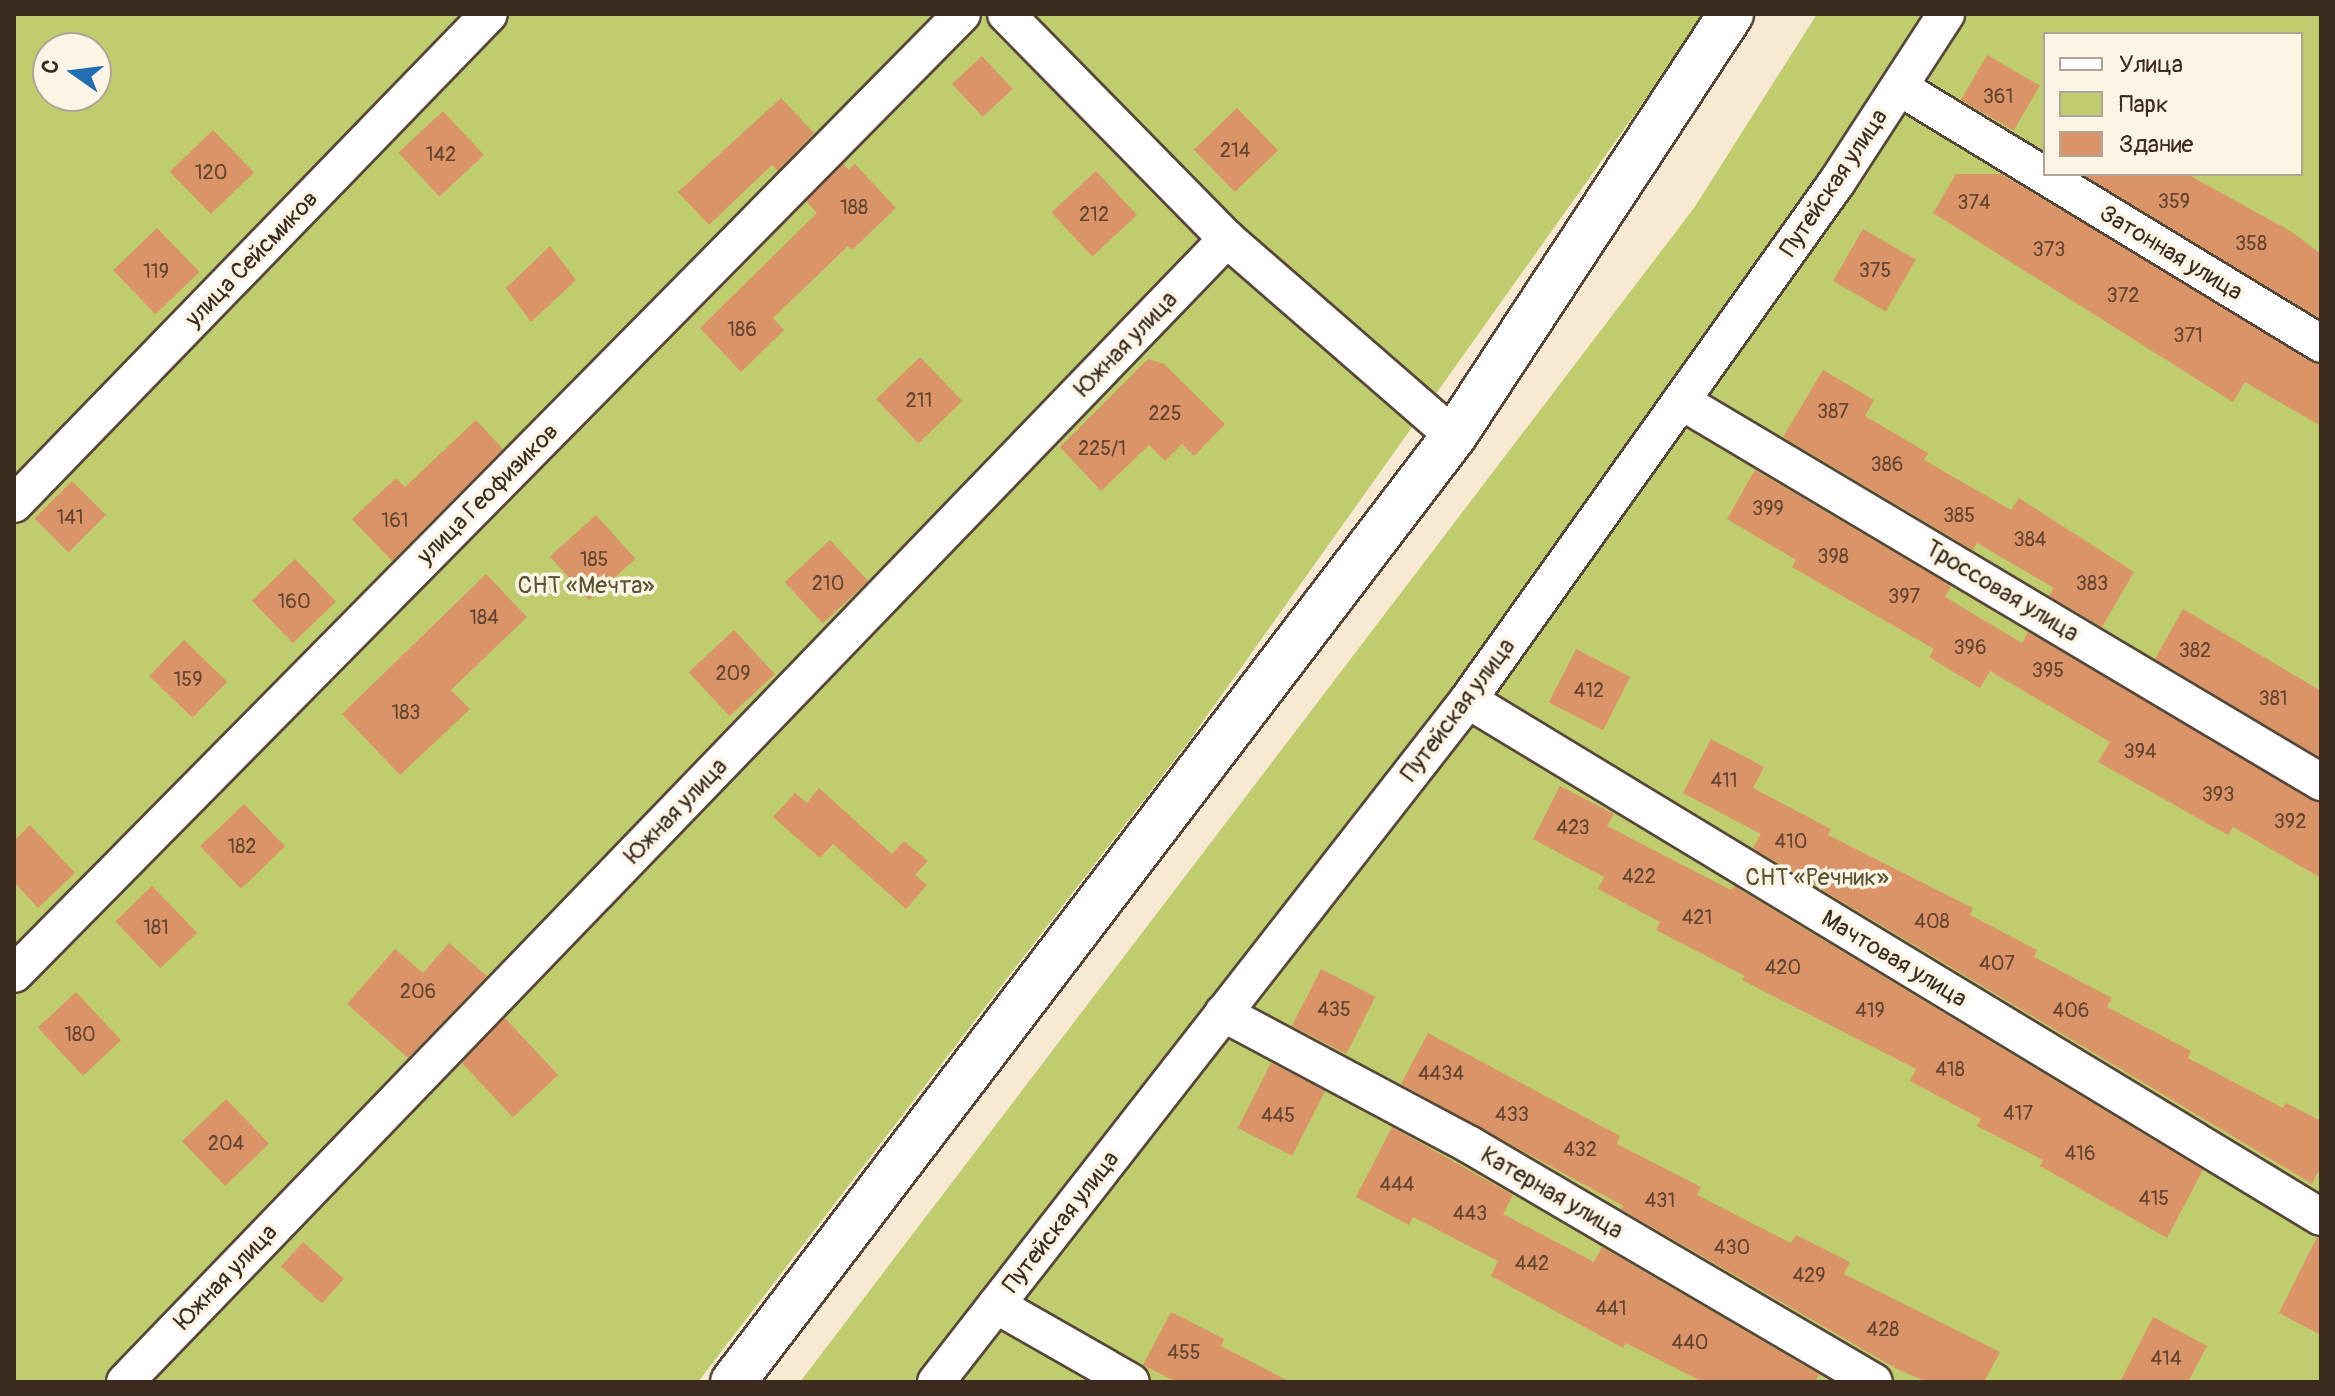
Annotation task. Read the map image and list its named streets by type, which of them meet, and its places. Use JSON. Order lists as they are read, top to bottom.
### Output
{
  "streets": {
    "street": [
      "Путейская улица",
      "Затонная улица",
      "улица Сейсмиков",
      "Южная улица",
      "улица Геофизиков",
      "Троссовая улица",
      "Мачтовая улица",
      "Катерная улица"
    ]
  },
  "crossings": [
    ["Путейская улица", "Затонная улица"],
    ["Путейская улица", "Троссовая улица"],
    ["Путейская улица", "Мачтовая улица"],
    ["Путейская улица", "Катерная улица"]
  ],
  "parks": ["СНТ «Мечта»", "СНТ «Речник»"],
  "house_numbers": [
    "361",
    "214",
    "142",
    "120",
    "359",
    "374",
    "188",
    "212",
    "358",
    "373",
    "375",
    "119",
    "372",
    "186",
    "371",
    "211",
    "387",
    "225",
    "225/1",
    "386",
    "399",
    "385",
    "141",
    "161",
    "384",
    "398",
    "185",
    "210",
    "383",
    "397",
    "160",
    "184",
    "396",
    "382",
    "395",
    "209",
    "159",
    "412",
    "381",
    "183",
    "394",
    "411",
    "393",
    "392",
    "423",
    "410",
    "182",
    "422",
    "421",
    "408",
    "181",
    "407",
    "420",
    "206",
    "435",
    "419",
    "406",
    "180",
    "418",
    "4434",
    "417",
    "433",
    "445",
    "204",
    "432",
    "416",
    "444",
    "415",
    "431",
    "443",
    "430",
    "442",
    "429",
    "441",
    "428",
    "440",
    "455",
    "414"
  ],
  "legend": ["Улица", "Парк", "Здание"],
  "north": "left"
}
